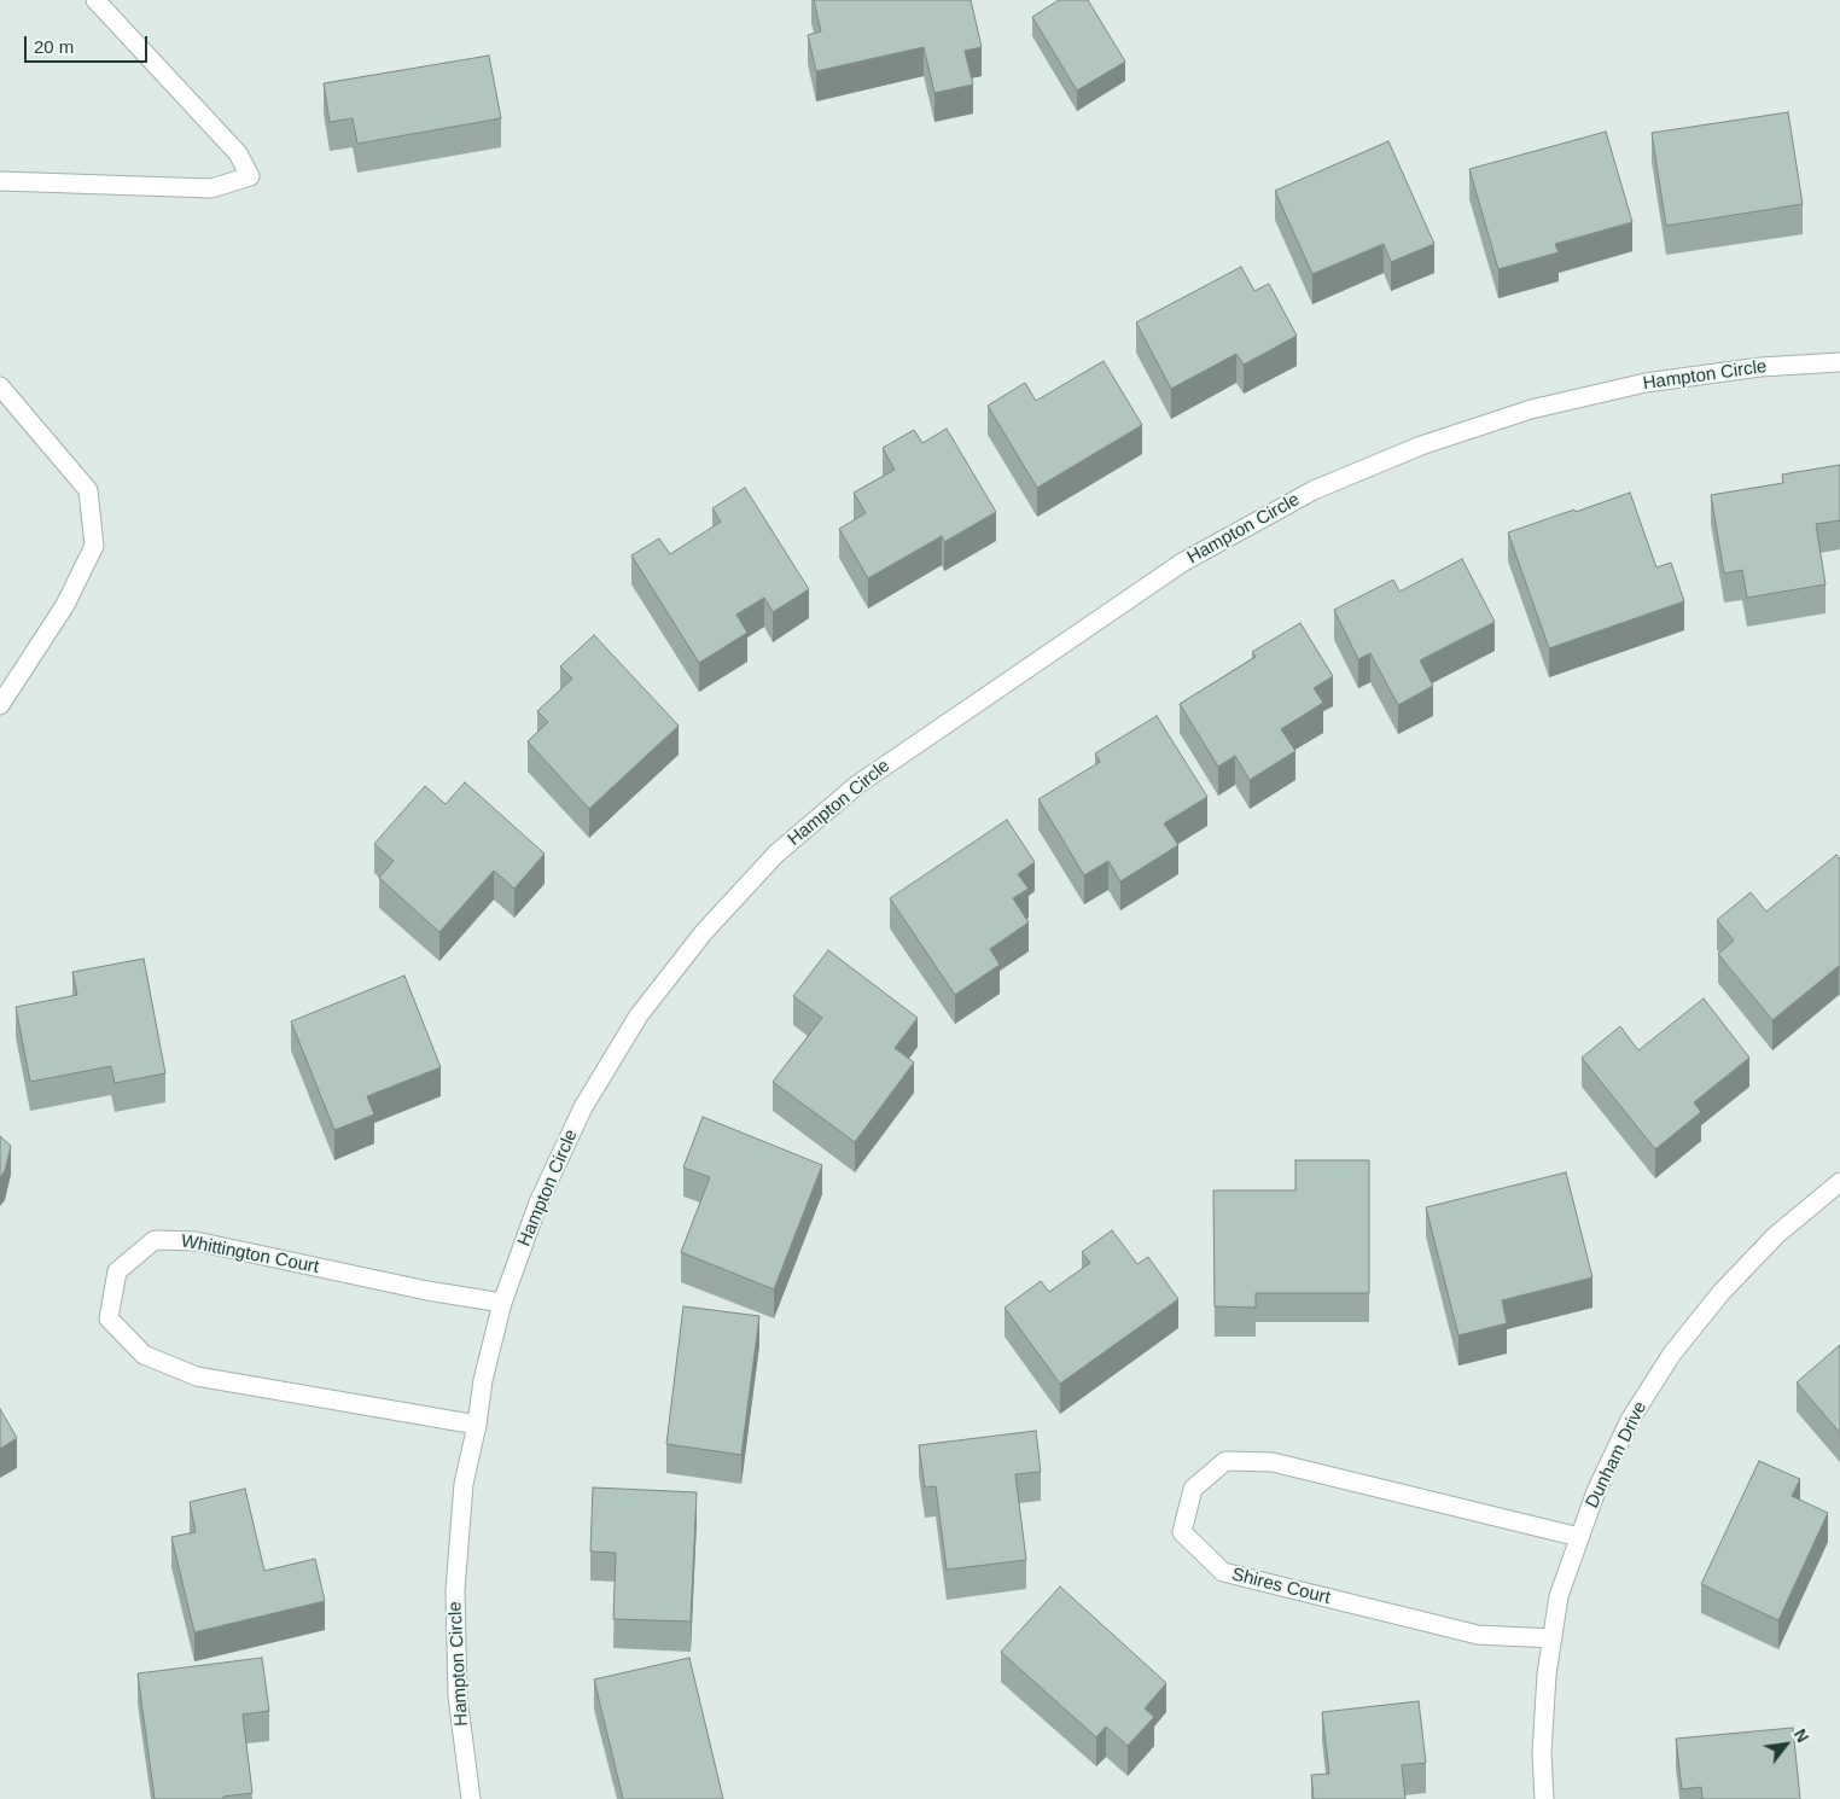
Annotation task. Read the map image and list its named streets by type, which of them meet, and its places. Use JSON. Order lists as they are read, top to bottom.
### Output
{
  "streets": {
    "street": [
      "Hampton Circle",
      "Whittington Court",
      "Dunham Drive",
      "Shires Court"
    ]
  },
  "crossings": [
    ["Hampton Circle", "Whittington Court"],
    ["Dunham Drive", "Shires Court"]
  ],
  "scale_bar": "20 m",
  "north": "top right"
}
